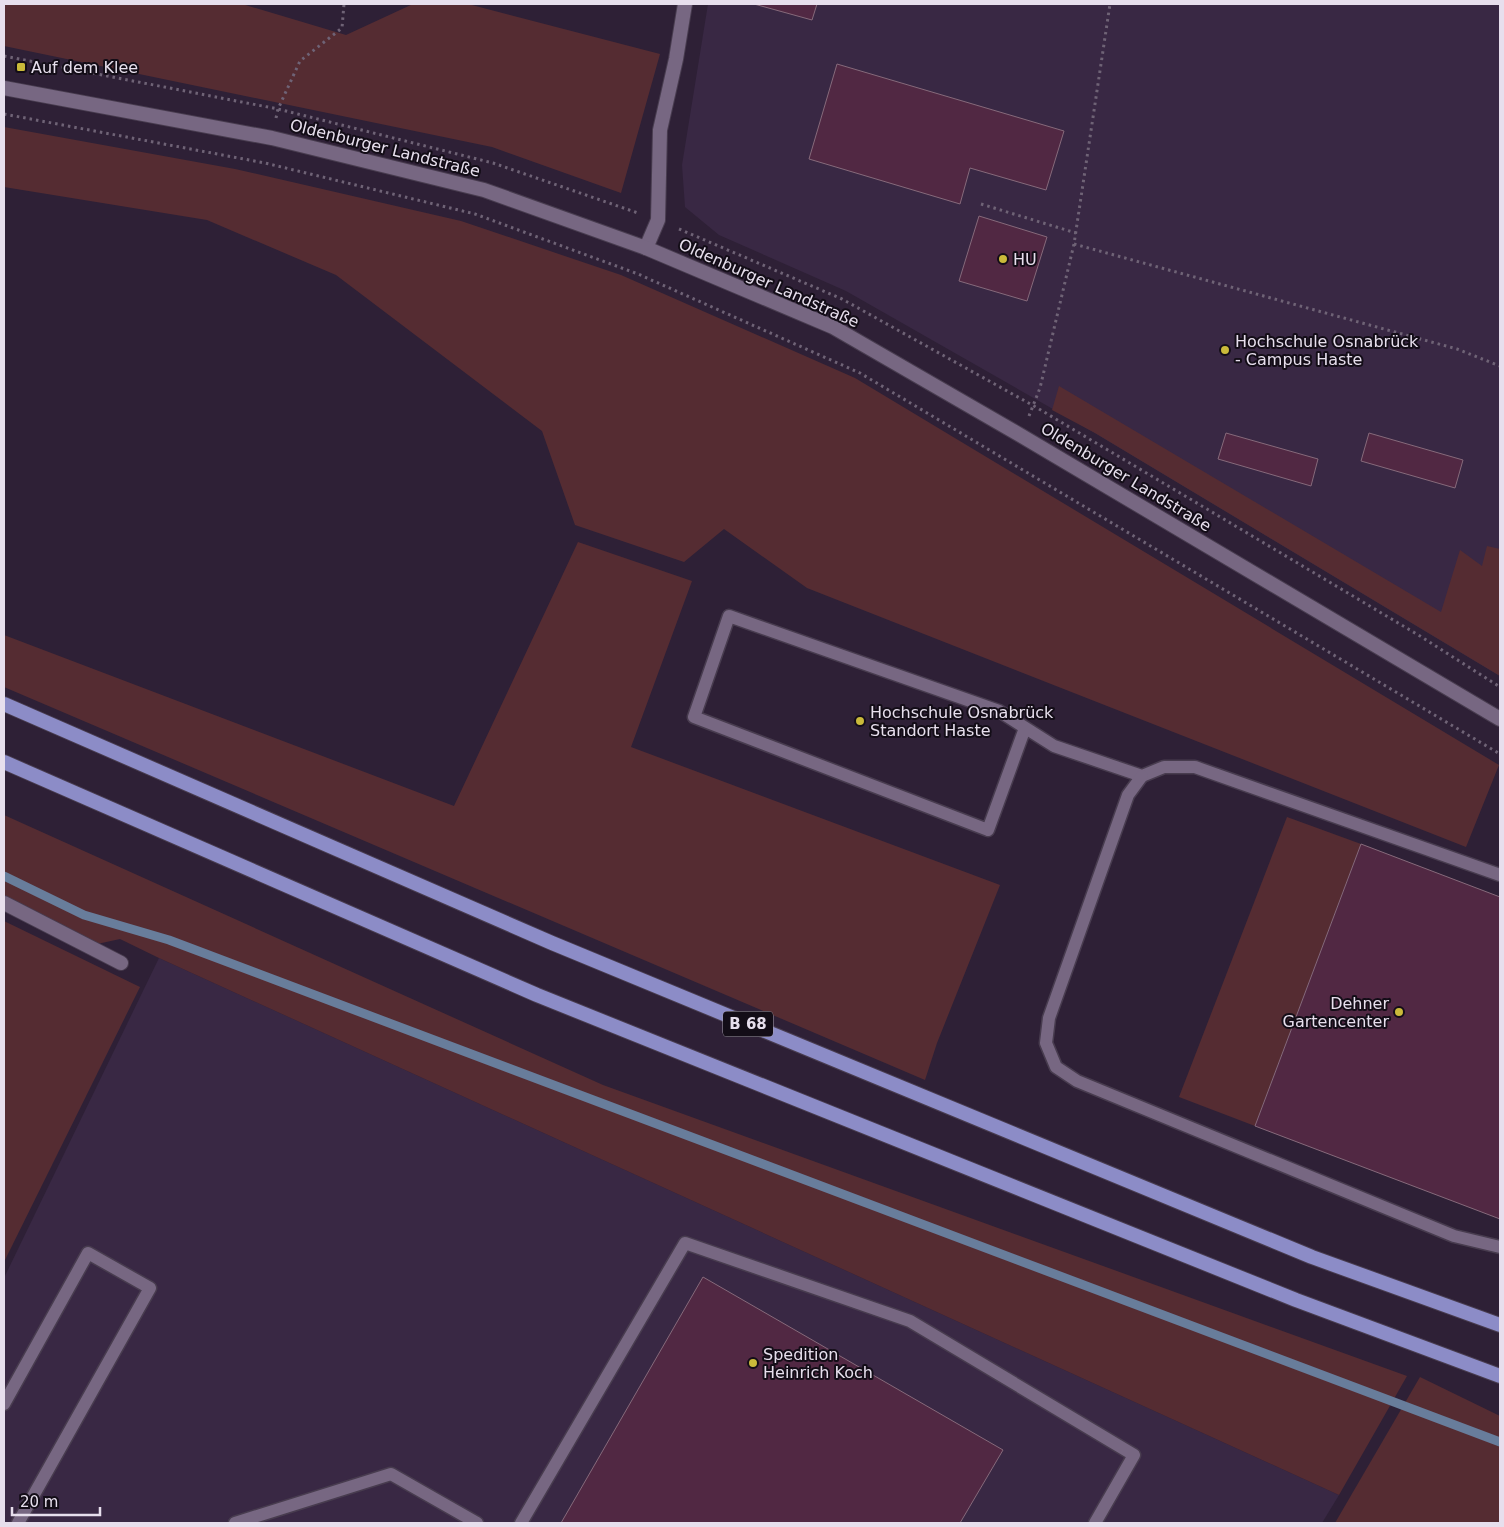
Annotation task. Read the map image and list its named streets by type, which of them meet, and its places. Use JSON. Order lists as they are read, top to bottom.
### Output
{
  "streets": {
    "highway": ["B 68"],
    "street": ["Oldenburger Landstraße"]
  },
  "places": {
    "transit": ["Auf dem Klee"],
    "other": [
      "HU",
      "Hochschule Osnabrück - Campus Haste",
      "Hochschule Osnabrück Standort Haste",
      "Dehner Gartencenter",
      "Spedition Heinrich Koch"
    ]
  },
  "scale_bar": "20 m"
}
